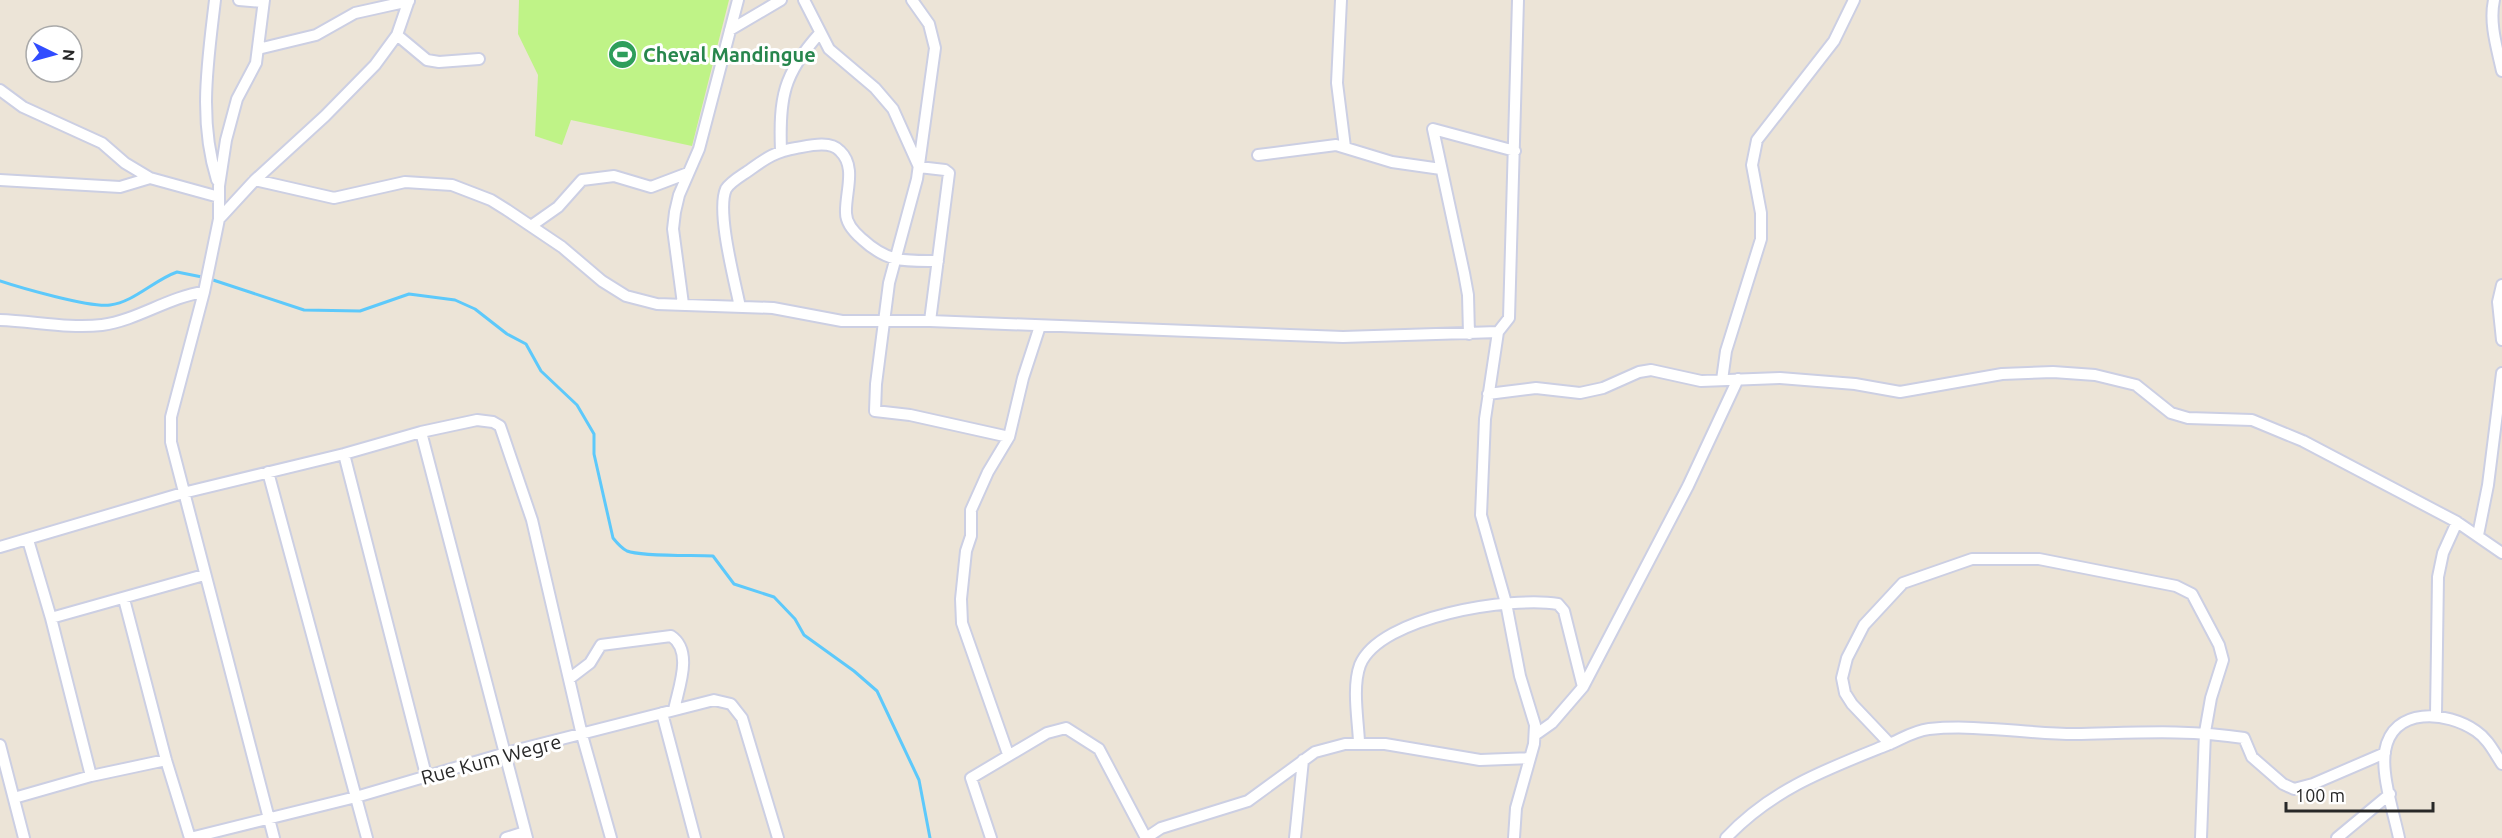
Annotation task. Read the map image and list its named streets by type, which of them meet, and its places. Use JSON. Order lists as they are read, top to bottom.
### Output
{
  "streets": {
    "street": ["Rue Kum Wegre"]
  },
  "places": {
    "sports": ["Cheval Mandingue"]
  },
  "scale_bar": "100 m",
  "north": "right"
}
